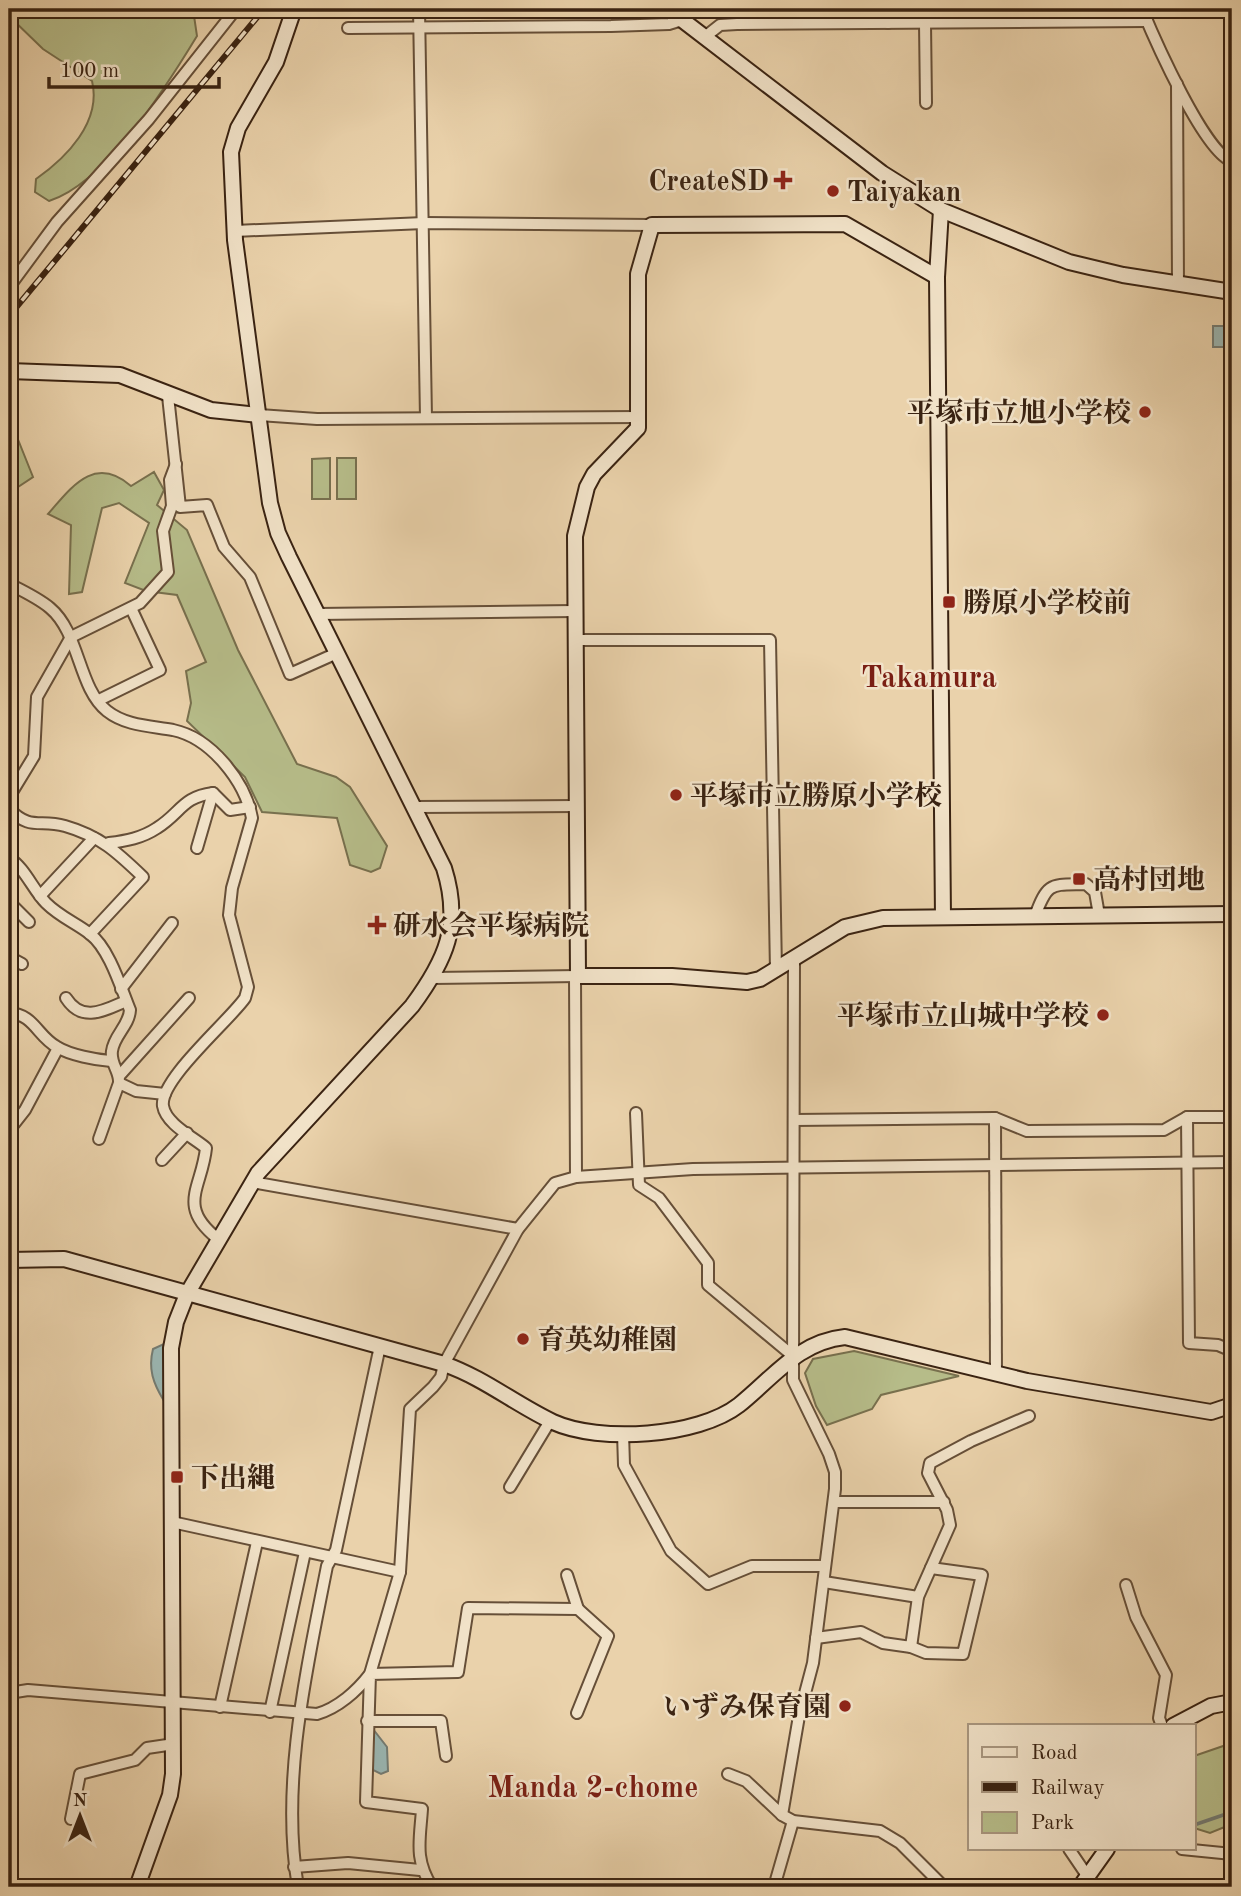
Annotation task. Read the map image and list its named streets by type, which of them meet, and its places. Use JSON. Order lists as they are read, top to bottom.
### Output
{
  "districts": ["Takamura", "Manda 2-chome"],
  "places": {
    "health": ["CreateSD", "研水会平塚病院"],
    "other": [
      "Taiyakan",
      "平塚市立旭小学校",
      "平塚市立勝原小学校",
      "平塚市立山城中学校",
      "育英幼稚園",
      "いずみ保育園"
    ],
    "transit": ["勝原小学校前", "高村団地", "下出縄"]
  },
  "legend": ["Road", "Railway", "Park"],
  "scale_bar": "100 m",
  "north": "top"
}
